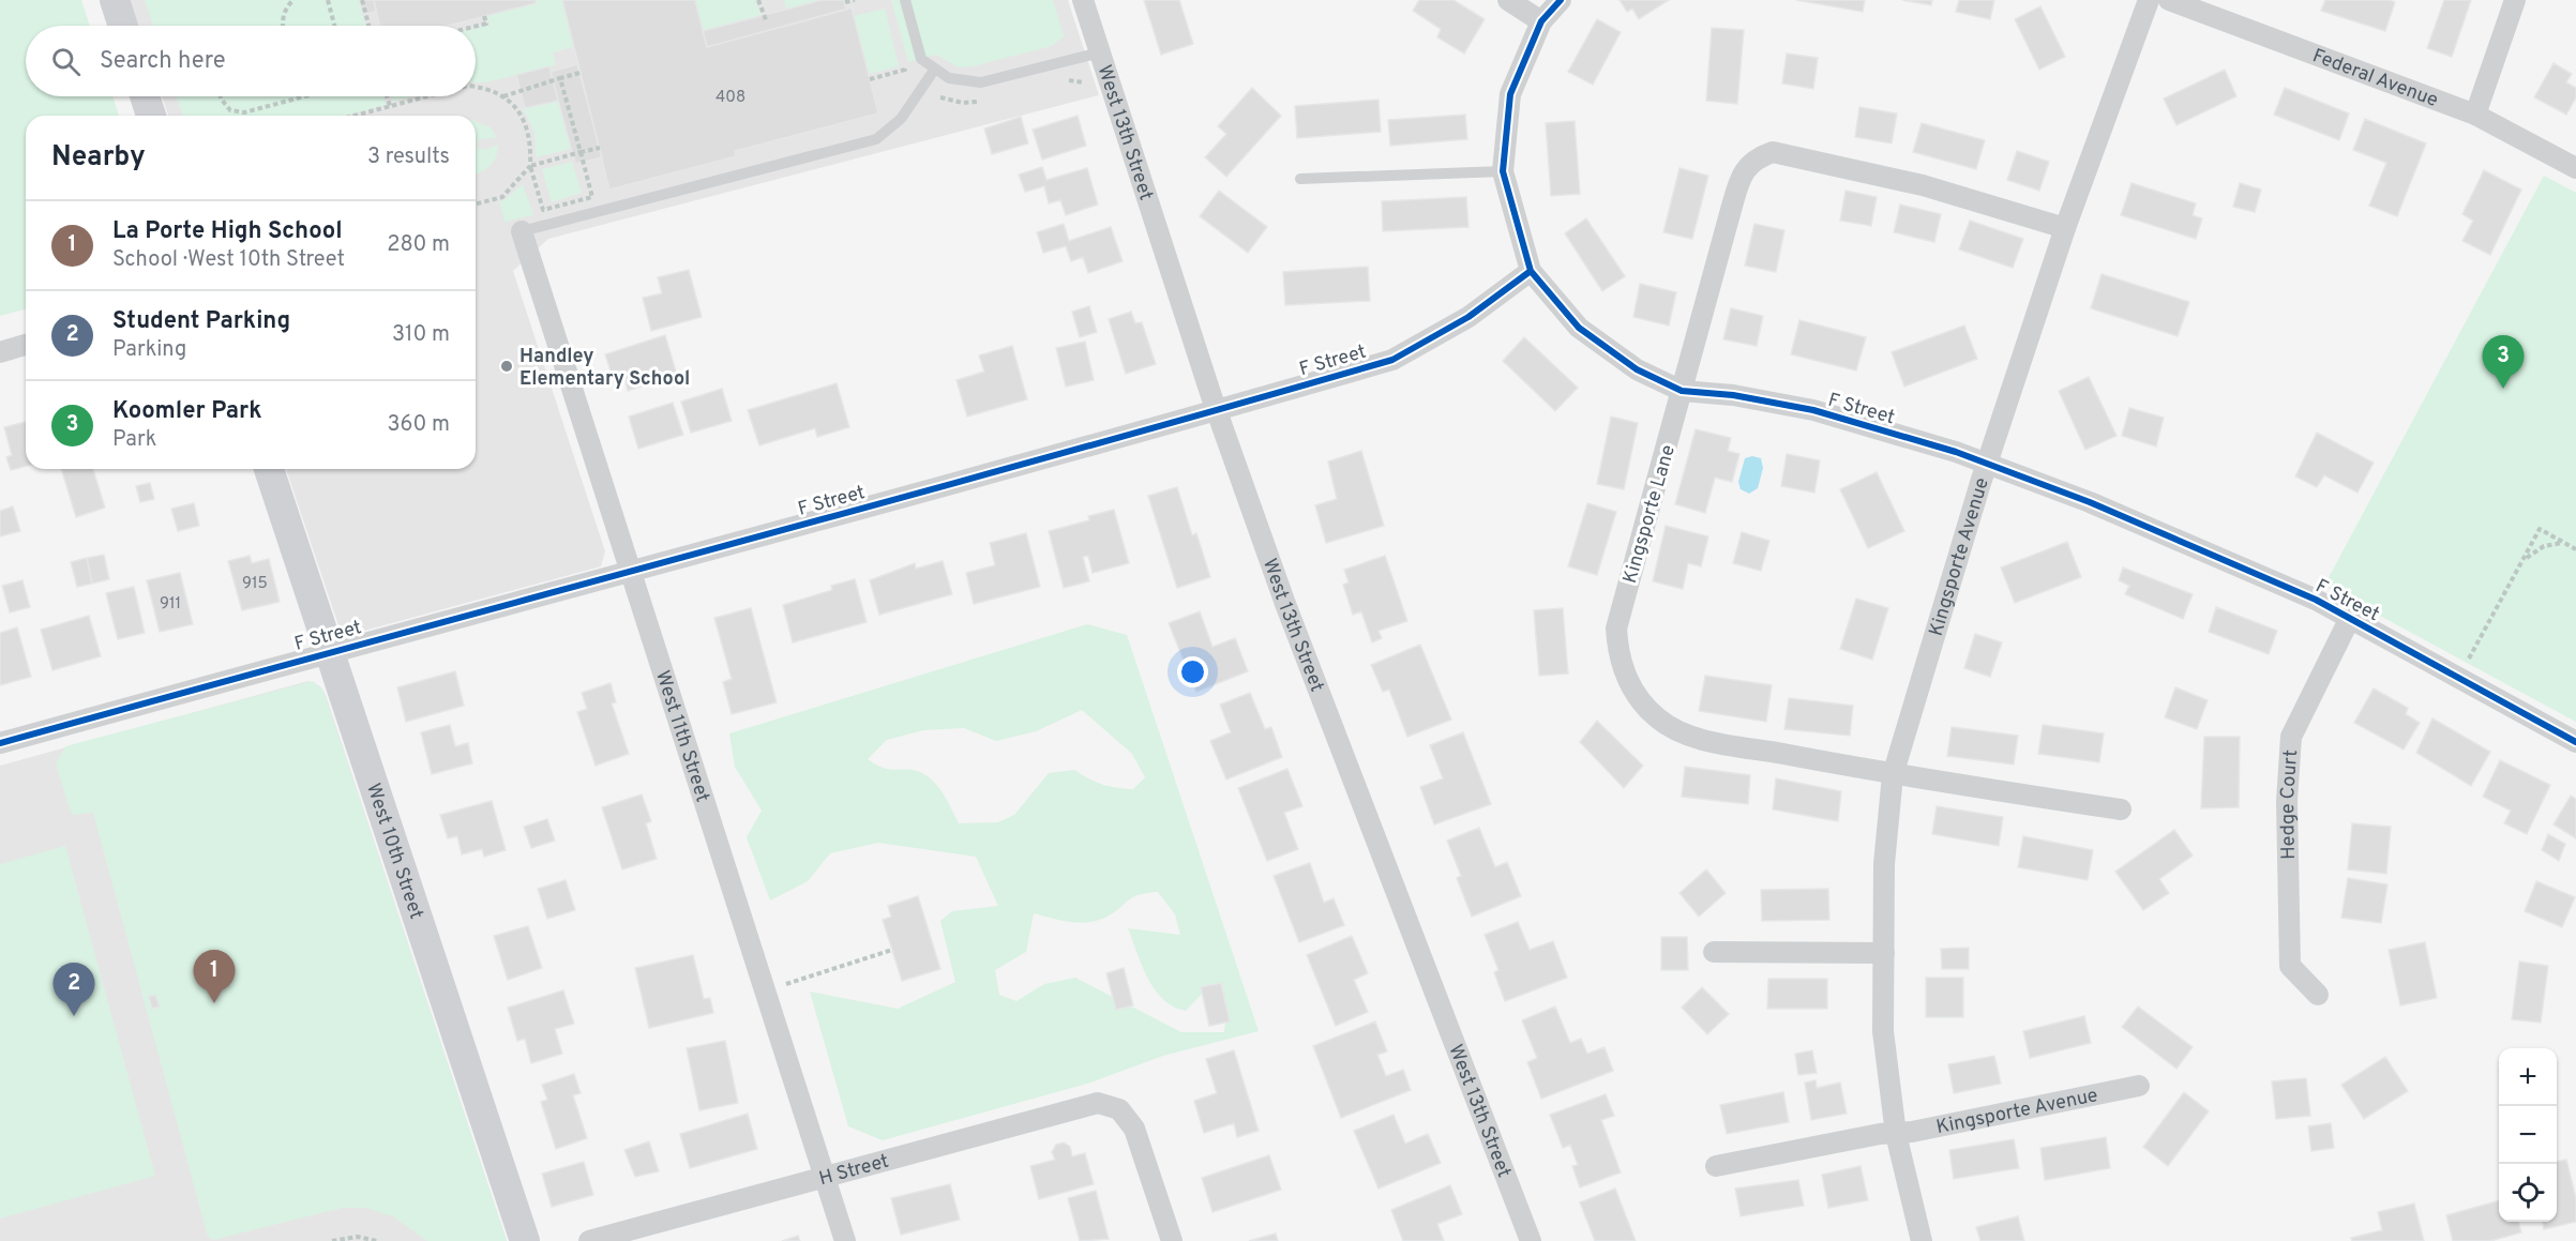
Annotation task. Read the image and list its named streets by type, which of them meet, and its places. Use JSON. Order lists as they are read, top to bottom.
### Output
{
  "streets": {
    "street": [
      "Federal Avenue",
      "West 13th Street",
      "F Street",
      "Kingsporte Lane",
      "Kingsporte Avenue",
      "West 11th Street",
      "Hedge Court",
      "West 10th Street",
      "H Street"
    ]
  },
  "crossings": [
    ["West 13th Street", "F Street"],
    ["F Street", "Kingsporte Lane"],
    ["F Street", "Kingsporte Avenue"],
    ["F Street", "West 11th Street"],
    ["F Street", "Hedge Court"],
    ["F Street", "West 10th Street"],
    ["Kingsporte Lane", "Kingsporte Avenue"],
    ["West 11th Street", "H Street"]
  ],
  "places": ["Handley Elementary School"],
  "house_numbers": ["408", "915", "911"],
  "page": {
    "search": "Search here",
    "heading": ["Nearby", "3 results"],
    "list": [
      {
        "mark": "1",
        "name": "La Porte High School",
        "note": "School · West 10th Street",
        "value": "280 m"
      },
      {
        "mark": "2",
        "name": "Student Parking",
        "note": "Parking",
        "value": "310 m"
      },
      {
        "mark": "3",
        "name": "Koomler Park",
        "note": "Park",
        "value": "360 m"
      }
    ],
    "pins": ["3", "1", "2"],
    "map_buttons": ["+", "−"]
  }
}
